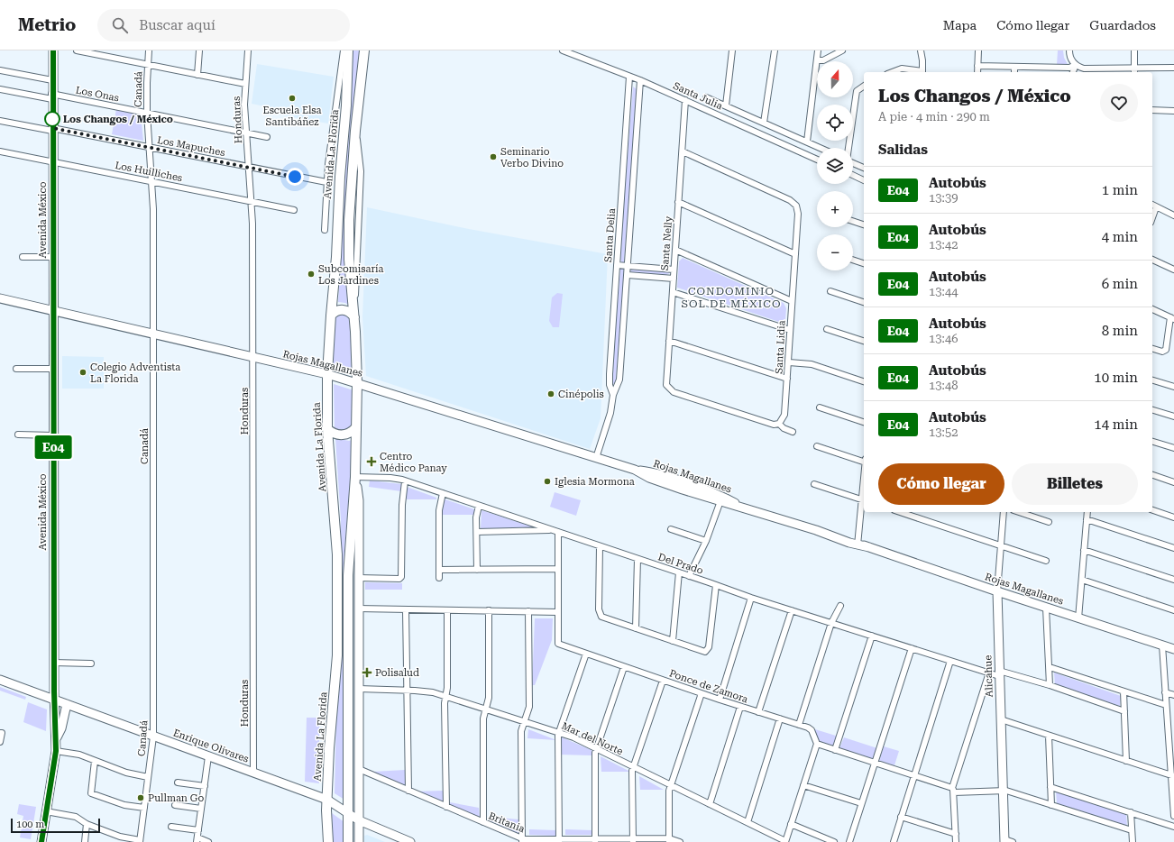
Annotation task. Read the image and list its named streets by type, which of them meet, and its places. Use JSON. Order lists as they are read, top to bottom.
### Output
{
  "streets": {
    "main road": ["Avenida La Florida"],
    "street": [
      "Canadá",
      "Los Onas",
      "Santa Julia",
      "Honduras",
      "Los Mapuches",
      "Los Huilliches",
      "Avenida México",
      "Santa Delia",
      "Santa Nelly",
      "Santa Lidia",
      "Rojas Magallanes",
      "Del Prado",
      "Alicahue",
      "Ponce de Zamora",
      "Mar del Norte",
      "Enrique Olivares",
      "Britania"
    ]
  },
  "crossings": [
    ["Canadá", "Los Onas"],
    ["Canadá", "Los Mapuches"],
    ["Canadá", "Los Huilliches"],
    ["Canadá", "Rojas Magallanes"],
    ["Canadá", "Enrique Olivares"],
    ["Los Onas", "Honduras"],
    ["Los Onas", "Avenida México"],
    ["Santa Julia", "Santa Delia"],
    ["Santa Julia", "Santa Nelly"],
    ["Honduras", "Los Mapuches"],
    ["Honduras", "Los Huilliches"],
    ["Honduras", "Rojas Magallanes"],
    ["Honduras", "Enrique Olivares"],
    ["Los Mapuches", "Avenida La Florida"],
    ["Los Mapuches", "Avenida México"],
    ["Avenida La Florida", "Rojas Magallanes"],
    ["Avenida La Florida", "Enrique Olivares"],
    ["Los Huilliches", "Avenida México"],
    ["Avenida México", "Rojas Magallanes"],
    ["Avenida México", "Enrique Olivares"],
    ["Santa Delia", "Rojas Magallanes"],
    ["Santa Nelly", "Santa Lidia"],
    ["Rojas Magallanes", "Alicahue"],
    ["Del Prado", "Alicahue"],
    ["Del Prado", "Ponce de Zamora"]
  ],
  "districts": ["CONDOMINIO SOL DE MÉXICO"],
  "places": {
    "other": [
      "Escuela Elsa Santibáñez",
      "Los Changos / México",
      "Seminario Verbo Divino",
      "Subcomisaría Los Jardines",
      "Colegio Adventista La Florida",
      "Cinépolis",
      "Iglesia Mormona",
      "Pullman Go"
    ],
    "health": ["Centro Médico Panay", "Polisalud"]
  },
  "lines": ["bus line E04"],
  "scale_bar": "100 m",
  "north": "top",
  "page": {
    "header": "Metrio",
    "search": "Buscar aquí",
    "nav": ["Mapa", "Cómo llegar", "Guardados"],
    "on_map": "E04",
    "map_buttons": ["+", "−"],
    "heading": [
      ["Los Changos / México", "A pie · 4 min · 290 m"],
      "Salidas"
    ],
    "list": [
      {
        "mark": "E04",
        "name": "Autobús",
        "note": "13:39",
        "value": "1 min"
      },
      {
        "mark": "E04",
        "name": "Autobús",
        "note": "13:42",
        "value": "4 min"
      },
      {
        "mark": "E04",
        "name": "Autobús",
        "note": "13:44",
        "value": "6 min"
      },
      {
        "mark": "E04",
        "name": "Autobús",
        "note": "13:46",
        "value": "8 min"
      },
      {
        "mark": "E04",
        "name": "Autobús",
        "note": "13:48",
        "value": "10 min"
      },
      {
        "mark": "E04",
        "name": "Autobús",
        "note": "13:52",
        "value": "14 min"
      }
    ],
    "buttons": ["Cómo llegar", "Billetes"],
    "scale": "100 m"
  }
}
